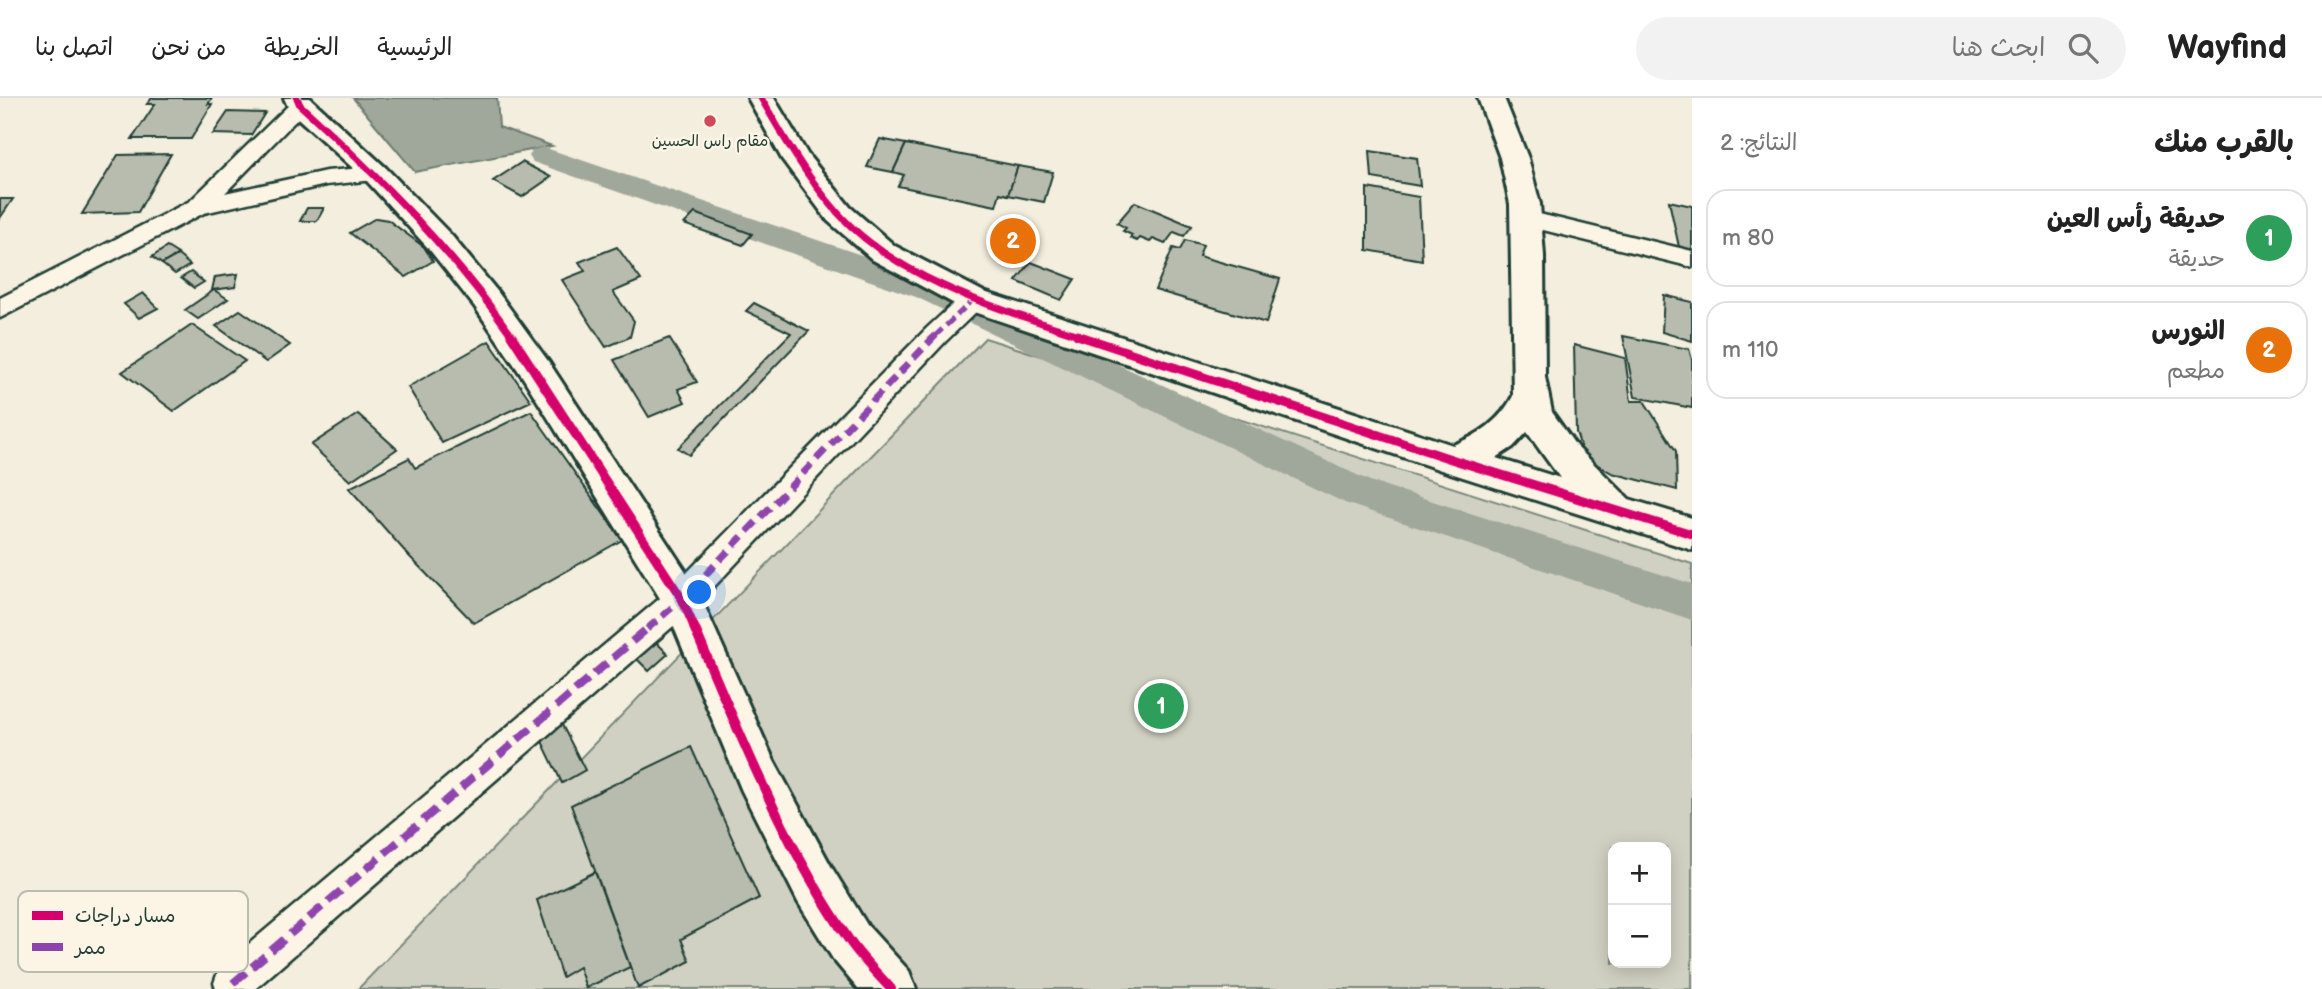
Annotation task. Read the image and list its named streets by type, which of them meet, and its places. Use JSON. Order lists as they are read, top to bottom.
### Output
{
  "places": ["مقام راس الحسين"],
  "legend": ["مسار دراجات", "ممر"],
  "page": {
    "header": "Wayfind",
    "search": "ابحث هنا",
    "nav": [
      "الرئيسية",
      "الخريطة",
      "من نحن",
      "اتصل بنا"
    ],
    "heading": ["بالقرب منك", "النتائج: 2"],
    "list": [
      {
        "mark": "1",
        "name": "حديقة رأس العين",
        "note": "حديقة",
        "value": "80 m"
      },
      {
        "mark": "2",
        "name": "النورس",
        "note": "مطعم",
        "value": "110 m"
      }
    ],
    "pins": ["2", "1"],
    "map_buttons": ["+", "−"]
  }
}
